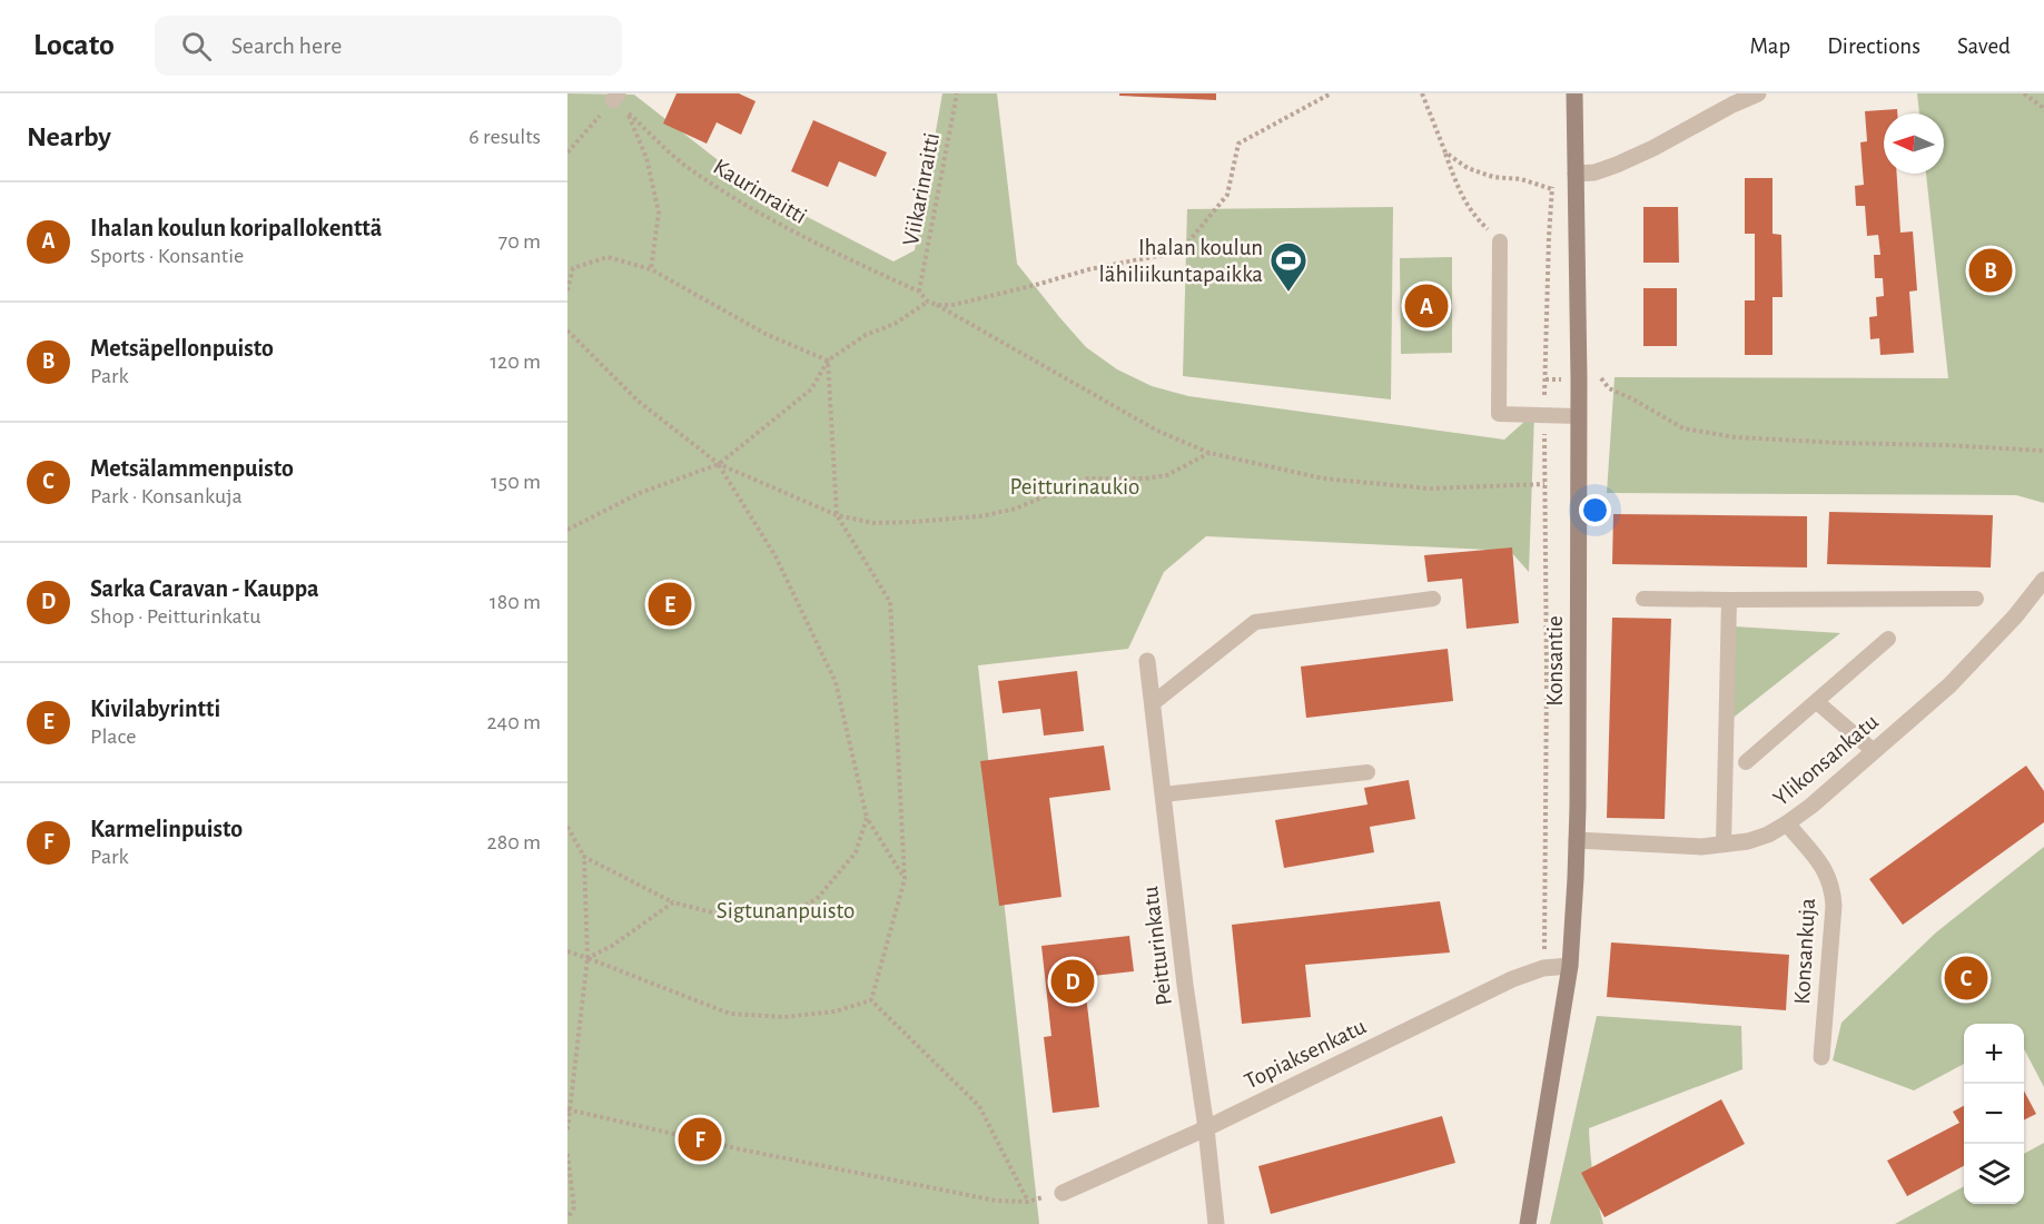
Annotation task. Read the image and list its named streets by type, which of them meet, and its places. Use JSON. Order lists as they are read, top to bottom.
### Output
{
  "streets": {
    "street": [
      "Konsantie",
      "Ylikonsankatu",
      "Peitturinkatu",
      "Konsankuja",
      "Topiaksenkatu"
    ],
    "path": ["Viikarinraitti", "Kaurinraitti"]
  },
  "crossings": [
    ["Viikarinraitti", "Kaurinraitti"],
    ["Konsantie", "Ylikonsankatu"],
    ["Konsantie", "Topiaksenkatu"],
    ["Ylikonsankatu", "Konsankuja"],
    ["Peitturinkatu", "Topiaksenkatu"]
  ],
  "parks": ["Peitturinaukio", "Sigtunanpuisto"],
  "places": {
    "sports": ["Ihalan koulun lähiliikuntapaikka"]
  },
  "north": "left",
  "page": {
    "header": "Locato",
    "search": "Search here",
    "nav": ["Map", "Directions", "Saved"],
    "heading": ["Nearby", "6 results"],
    "list": [
      {
        "mark": "A",
        "name": "Ihalan koulun koripallokenttä",
        "note": "Sports · Konsantie",
        "value": "70 m"
      },
      {
        "mark": "B",
        "name": "Metsäpellonpuisto",
        "note": "Park",
        "value": "120 m"
      },
      {
        "mark": "C",
        "name": "Metsälammenpuisto",
        "note": "Park · Konsankuja",
        "value": "150 m"
      },
      {
        "mark": "D",
        "name": "Sarka Caravan - Kauppa",
        "note": "Shop · Peitturinkatu",
        "value": "180 m"
      },
      {
        "mark": "E",
        "name": "Kivilabyrintti",
        "note": "Place",
        "value": "240 m"
      },
      {
        "mark": "F",
        "name": "Karmelinpuisto",
        "note": "Park",
        "value": "280 m"
      }
    ],
    "pins": [
      "B",
      "A",
      "E",
      "C",
      "D",
      "F"
    ],
    "map_buttons": ["+", "−"]
  }
}
